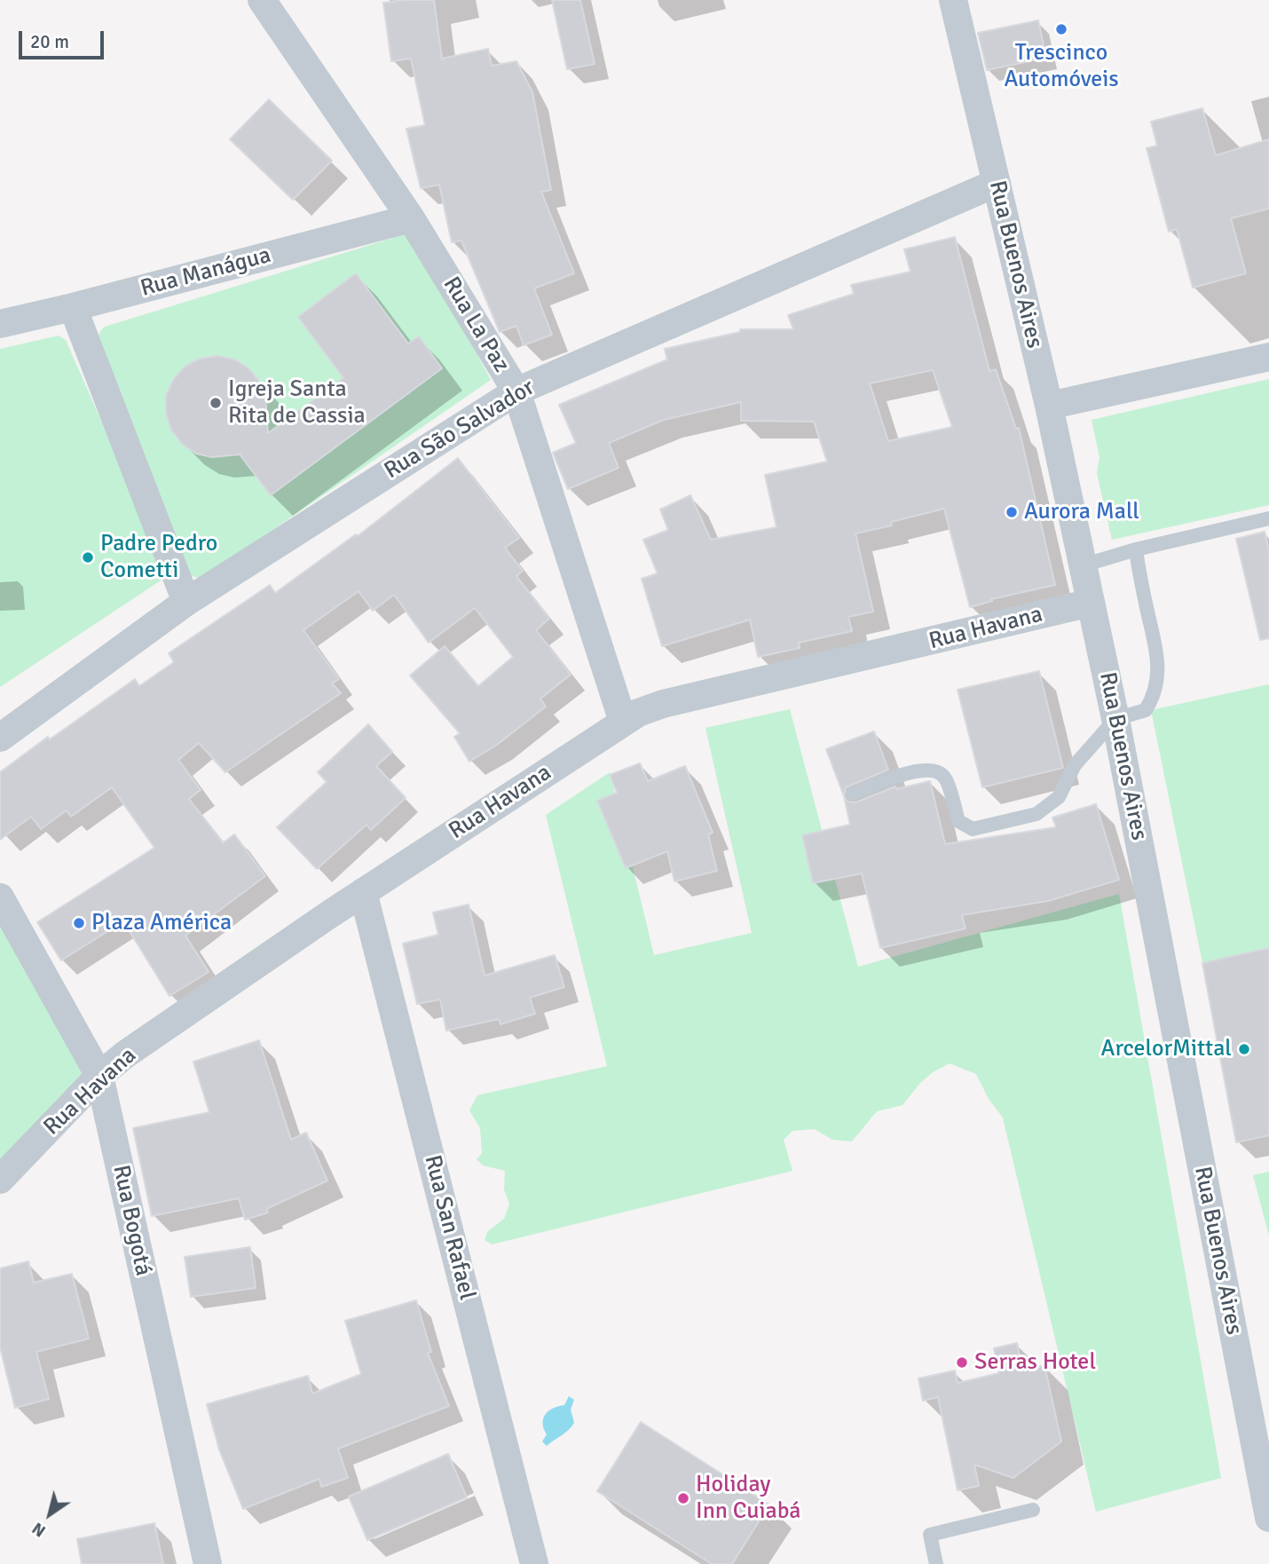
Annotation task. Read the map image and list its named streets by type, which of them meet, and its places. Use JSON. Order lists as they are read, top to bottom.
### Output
{
  "streets": {
    "street": [
      "Rua Buenos Aires",
      "Rua Manágua",
      "Rua La Paz",
      "Rua São Salvador",
      "Rua Havana",
      "Rua Bogotá",
      "Rua San Rafael"
    ]
  },
  "crossings": [
    ["Rua Buenos Aires", "Rua São Salvador"],
    ["Rua Buenos Aires", "Rua Havana"],
    ["Rua Manágua", "Rua La Paz"],
    ["Rua La Paz", "Rua São Salvador"],
    ["Rua La Paz", "Rua Havana"],
    ["Rua Havana", "Rua Bogotá"],
    ["Rua Havana", "Rua San Rafael"]
  ],
  "places": [
    "Trescinco Automóveis",
    "Igreja Santa Rita de Cassia",
    "Aurora Mall",
    "Padre Pedro Cometti",
    "Plaza América",
    "ArcelorMittal",
    "Serras Hotel",
    "Holiday Inn Cuiabá"
  ],
  "scale_bar": "20 m",
  "north": "bottom left"
}
